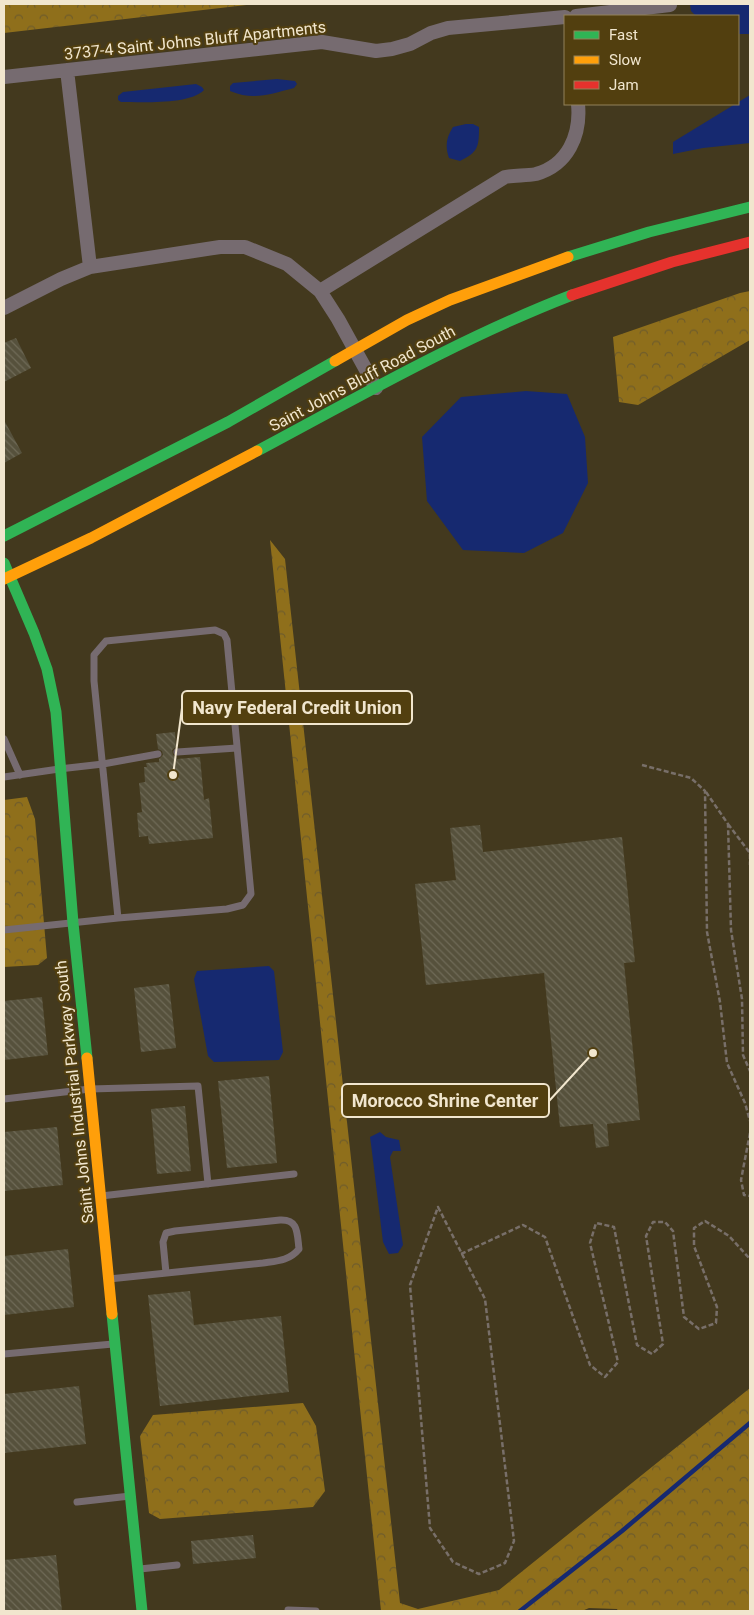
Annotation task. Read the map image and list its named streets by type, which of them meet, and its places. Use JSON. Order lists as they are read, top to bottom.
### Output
{
  "streets": {
    "main road": ["Saint Johns Bluff Road South", "Saint Johns Industrial Parkway South"],
    "street": ["3737-4 Saint Johns Bluff Apartments"]
  },
  "crossings": [
    ["Saint Johns Bluff Road South", "Saint Johns Industrial Parkway South"]
  ],
  "places": ["Navy Federal Credit Union", "Morocco Shrine Center"],
  "legend": ["Fast", "Slow", "Jam"]
}
